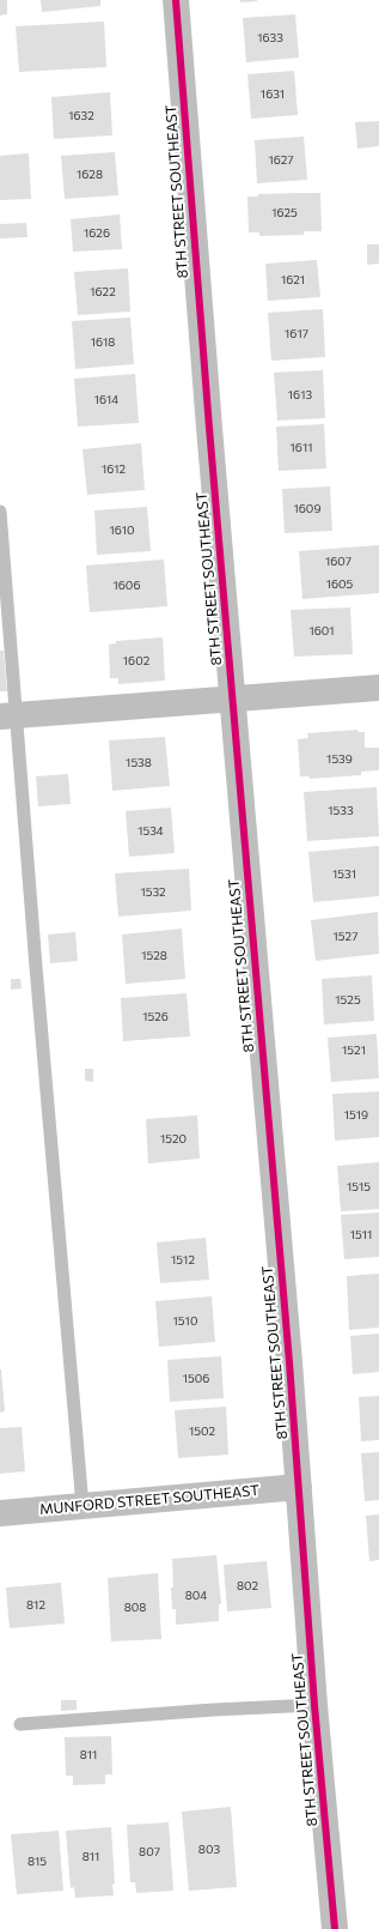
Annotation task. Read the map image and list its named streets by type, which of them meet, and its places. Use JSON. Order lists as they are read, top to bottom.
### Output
{
  "streets": {
    "street": ["8TH STREET SOUTHEAST", "MUNFORD STREET SOUTHEAST"]
  },
  "crossings": [
    ["8TH STREET SOUTHEAST", "MUNFORD STREET SOUTHEAST"]
  ],
  "house_numbers": [
    "1633",
    "1631",
    "1632",
    "1627",
    "1628",
    "1625",
    "1626",
    "1621",
    "1622",
    "1617",
    "1618",
    "1613",
    "1614",
    "1611",
    "1612",
    "1609",
    "1610",
    "1607",
    "1605",
    "1606",
    "1601",
    "1602",
    "1539",
    "1538",
    "1533",
    "1534",
    "1531",
    "1532",
    "1527",
    "1528",
    "1525",
    "1526",
    "1521",
    "1519",
    "1520",
    "1515",
    "1511",
    "1512",
    "1510",
    "1506",
    "1502",
    "802",
    "804",
    "812",
    "808",
    "811",
    "803",
    "807",
    "811",
    "815"
  ]
}
